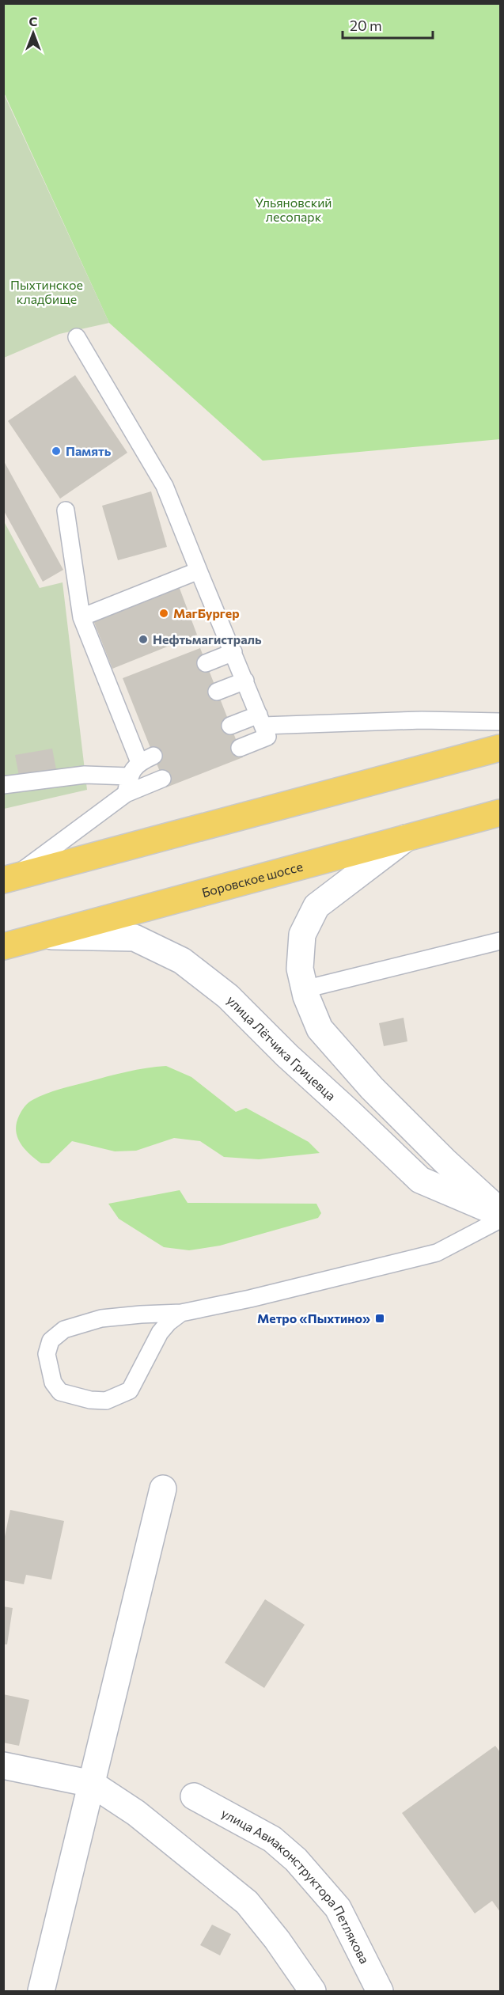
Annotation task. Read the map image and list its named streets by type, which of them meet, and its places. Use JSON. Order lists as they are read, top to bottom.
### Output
{
  "streets": {
    "main road": ["Боровское шоссе"],
    "street": ["улица Лётчика Грицевца", "улица Авиаконструктора Петлякова"]
  },
  "crossings": [
    ["Боровское шоссе", "улица Лётчика Грицевца"]
  ],
  "parks": ["Ульяновский лесопарк", "Пыхтинское кладбище"],
  "places": {
    "other": ["Память", "МагБургер", "Нефтьмагистраль"],
    "transit": ["Метро «Пыхтино»"]
  },
  "scale_bar": "20 m",
  "north": "top"
}
